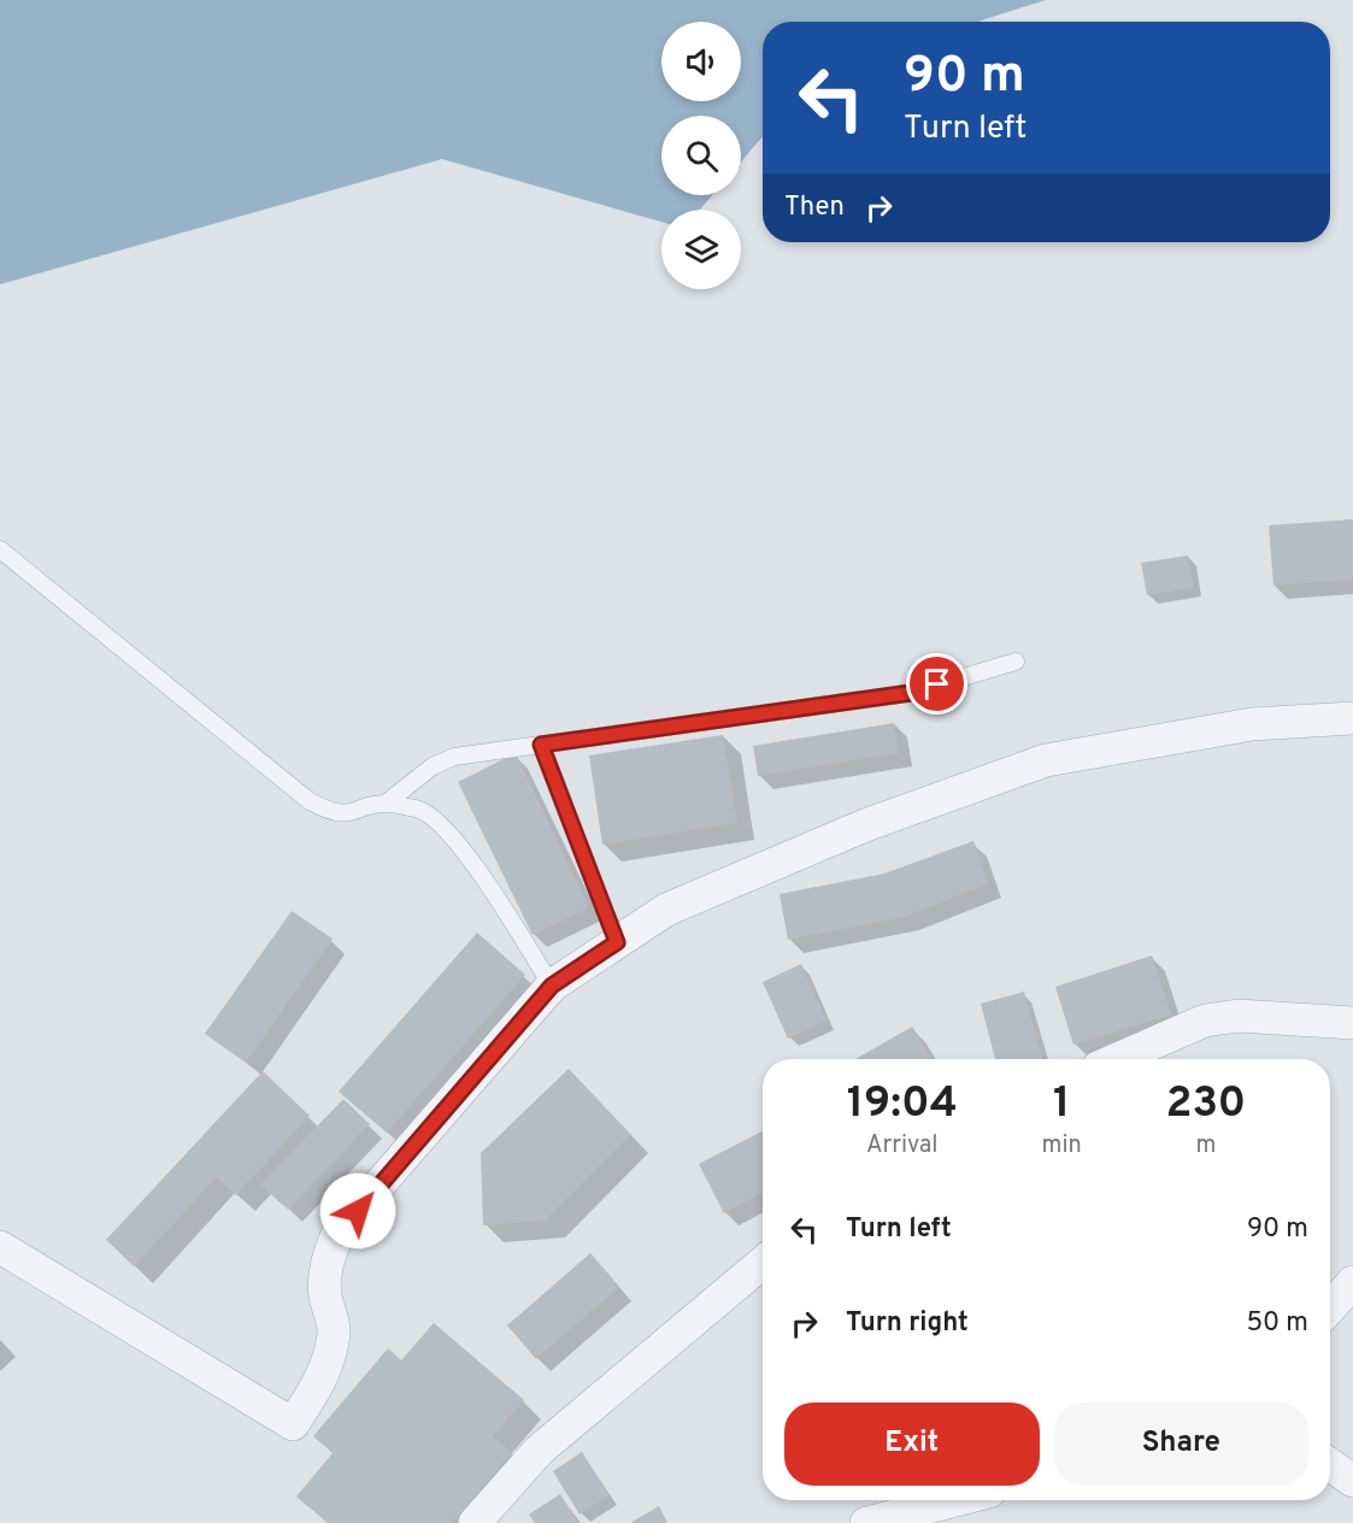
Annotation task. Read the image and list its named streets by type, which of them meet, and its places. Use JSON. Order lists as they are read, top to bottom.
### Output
{
  "page": {
    "turn": ["90 m", "Turn left"],
    "then": "Then",
    "eta": [
      "19:04",
      "Arrival",
      "1",
      "min",
      "230",
      "m"
    ],
    "list": [
      {
        "name": "Turn left",
        "value": "90 m"
      },
      {
        "name": "Turn right",
        "value": "50 m"
      }
    ],
    "buttons": ["Exit", "Share"]
  }
}
